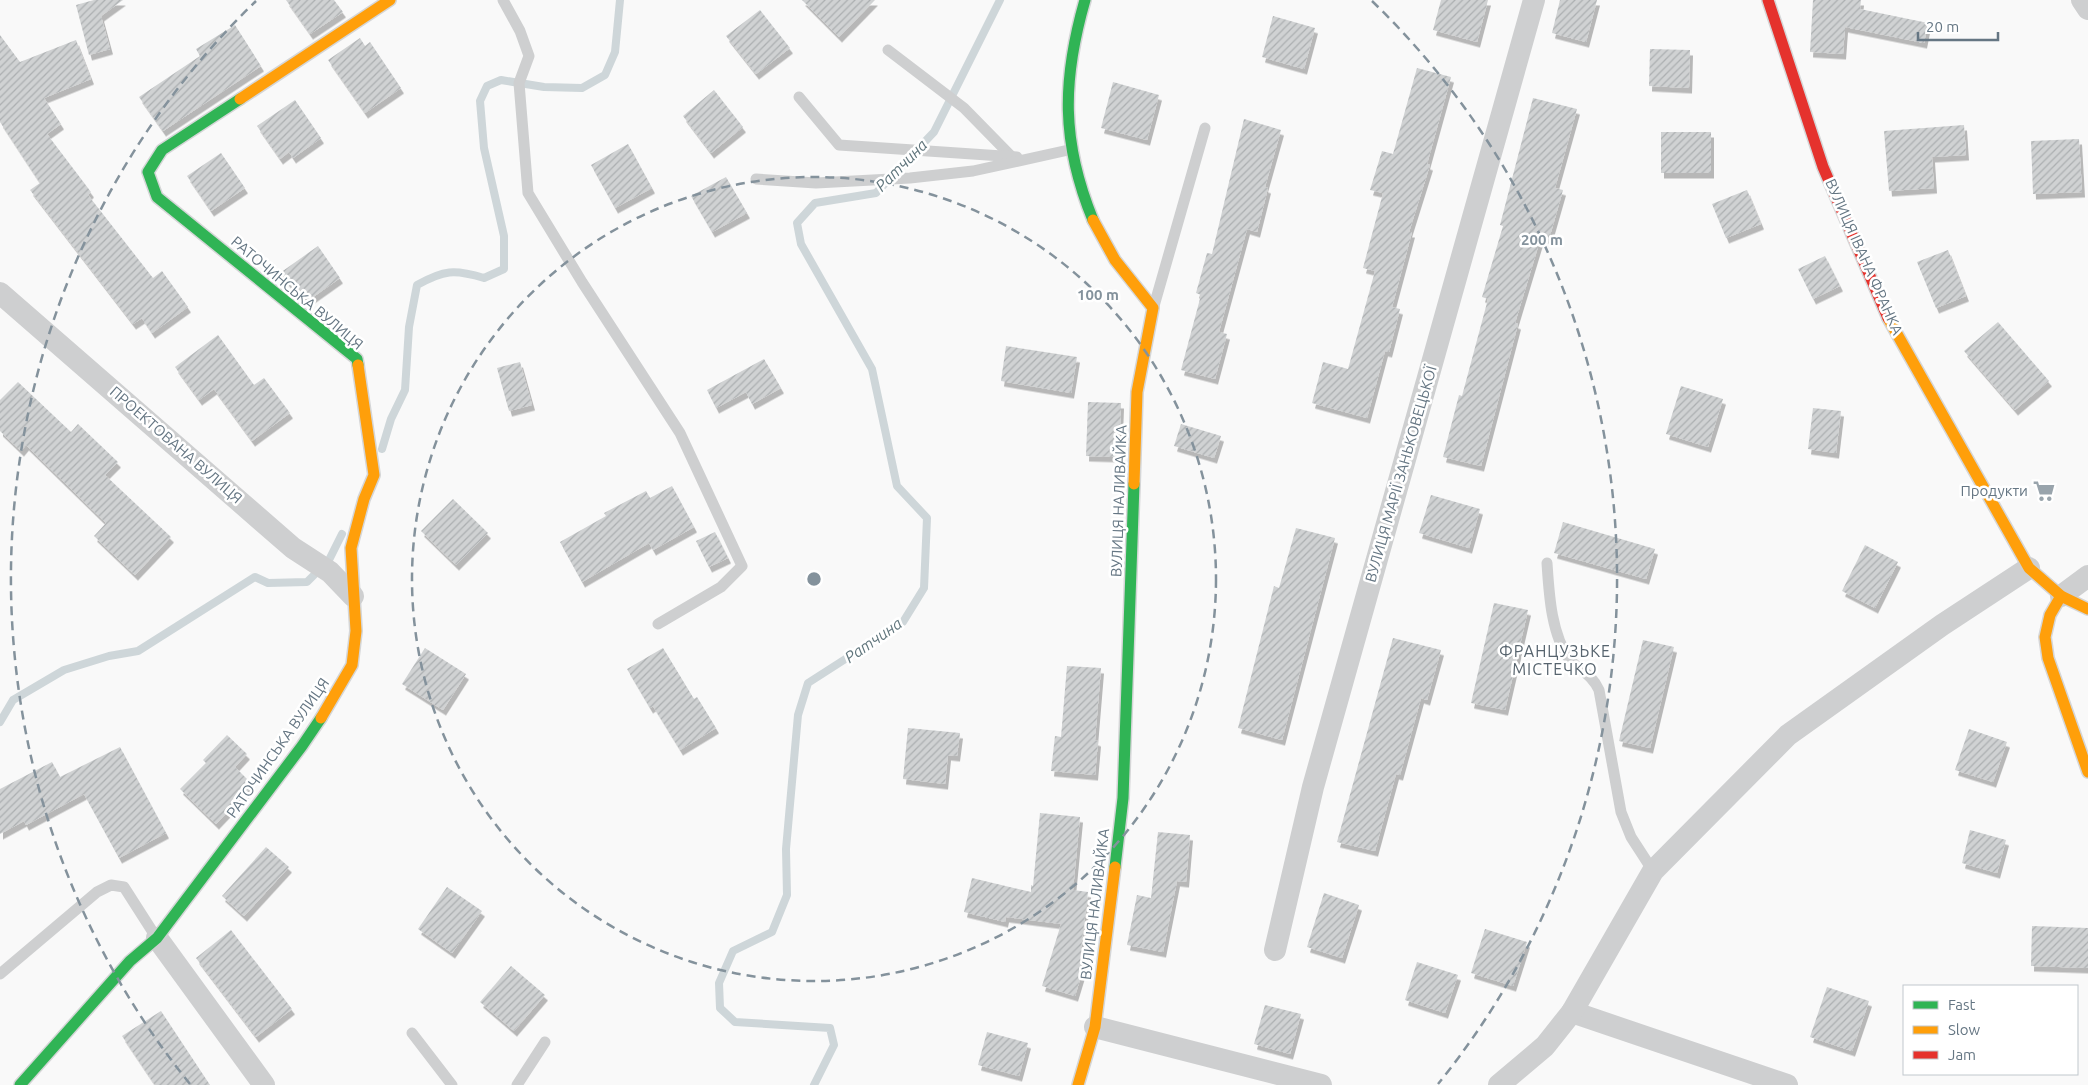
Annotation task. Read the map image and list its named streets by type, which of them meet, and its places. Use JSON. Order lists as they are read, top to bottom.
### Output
{
  "streets": {
    "street": [
      "ВУЛИЦЯ ІВАНА ФРАНКА",
      "РАТОЧИНСЬКА ВУЛИЦЯ",
      "ПРОЕКТОВАНА ВУЛИЦЯ",
      "ВУЛИЦЯ МАРІЇ ЗАНЬКОВЕЦЬКОЇ",
      "ВУЛИЦЯ НАЛИВАЙКА"
    ]
  },
  "crossings": [
    ["РАТОЧИНСЬКА ВУЛИЦЯ", "ПРОЕКТОВАНА ВУЛИЦЯ"]
  ],
  "districts": ["ФРАНЦУЗЬКЕ МІСТЕЧКО"],
  "water": ["Ратчина"],
  "places": {
    "supermarket": ["Продукти"]
  },
  "legend": ["Fast", "Slow", "Jam"],
  "scale_bar": "20 m",
  "rings": ["200 m", "100 m"]
}
